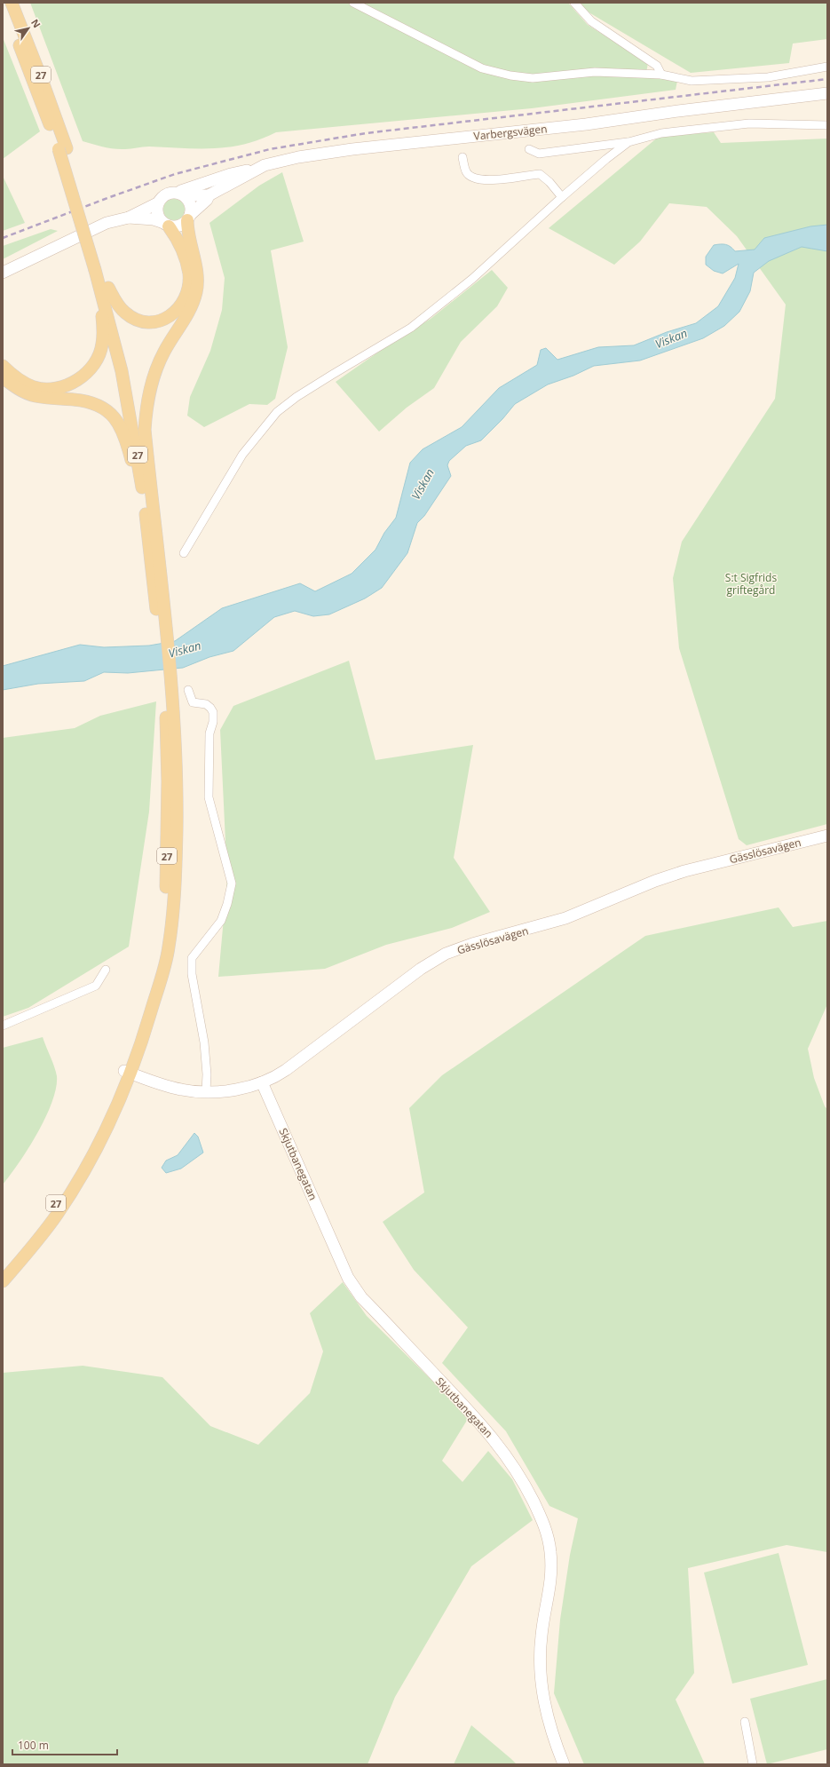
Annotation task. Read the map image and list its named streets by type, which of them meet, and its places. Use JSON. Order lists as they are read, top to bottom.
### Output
{
  "streets": {
    "main road": ["27"],
    "street": ["Varbergsvägen", "Gässlösavägen", "Skjutbanegatan"]
  },
  "crossings": [
    ["27", "Gässlösavägen"],
    ["Gässlösavägen", "Skjutbanegatan"]
  ],
  "water": ["Viskan"],
  "parks": ["S:t Sigfrids griftegård"],
  "scale_bar": "100 m",
  "north": "top right"
}
